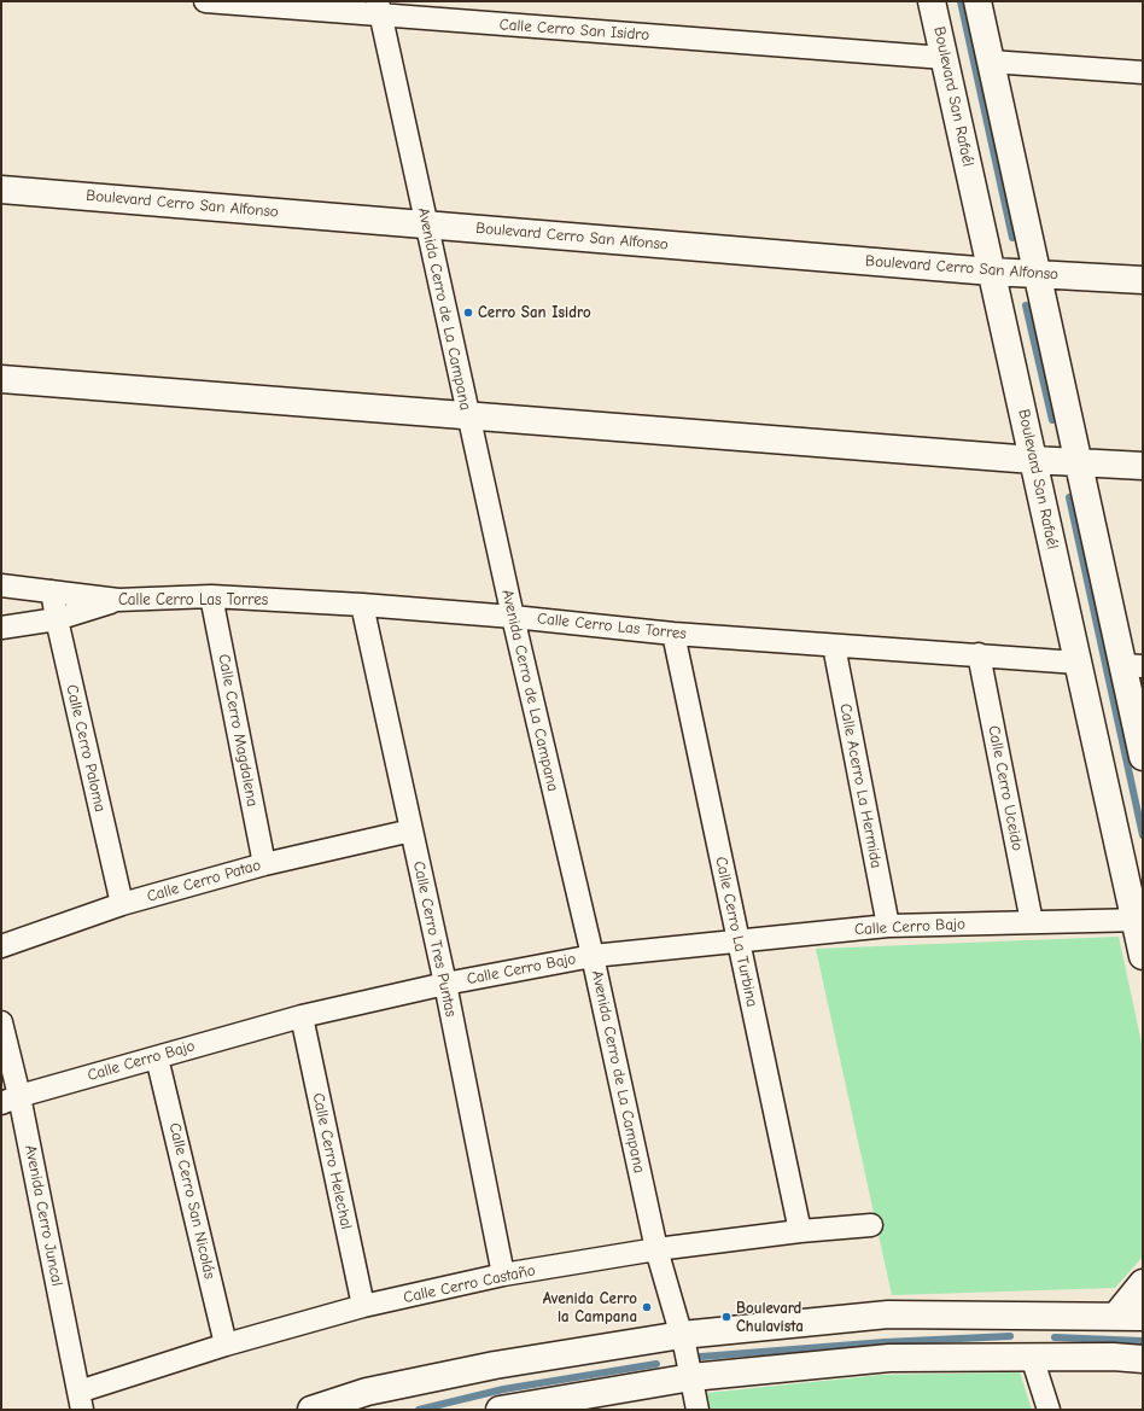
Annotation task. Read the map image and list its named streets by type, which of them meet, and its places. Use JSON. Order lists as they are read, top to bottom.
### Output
{
  "streets": {
    "street": [
      "Calle Cerro San Isidro",
      "Boulevard San Rafaél",
      "Boulevard Cerro San Alfonso",
      "Avenida Cerro de La Campana",
      "Calle Cerro Las Torres",
      "Calle Cerro Magdalena",
      "Calle Cerro Paloma",
      "Calle Acerro La Hermida",
      "Calle Cerro Uceido",
      "Calle Cerro Patao",
      "Calle Cerro Bajo",
      "Calle Cerro La Turbina",
      "Calle Cerro Tres Puntas",
      "Calle Cerro Helechal",
      "Calle Cerro San Nicolás",
      "Avenida Cerro Juncal",
      "Calle Cerro Castaño"
    ]
  },
  "crossings": [
    ["Calle Cerro San Isidro", "Boulevard San Rafaél"],
    ["Calle Cerro San Isidro", "Avenida Cerro de La Campana"],
    ["Boulevard San Rafaél", "Boulevard Cerro San Alfonso"],
    ["Boulevard San Rafaél", "Calle Cerro Las Torres"],
    ["Boulevard San Rafaél", "Calle Cerro Bajo"],
    ["Boulevard Cerro San Alfonso", "Avenida Cerro de La Campana"],
    ["Avenida Cerro de La Campana", "Calle Cerro Las Torres"],
    ["Avenida Cerro de La Campana", "Calle Cerro Bajo"],
    ["Avenida Cerro de La Campana", "Calle Cerro Castaño"],
    ["Calle Cerro Las Torres", "Calle Cerro Magdalena"],
    ["Calle Cerro Las Torres", "Calle Cerro Paloma"],
    ["Calle Cerro Las Torres", "Calle Acerro La Hermida"],
    ["Calle Cerro Las Torres", "Calle Cerro Uceido"],
    ["Calle Cerro Las Torres", "Calle Cerro La Turbina"],
    ["Calle Cerro Las Torres", "Calle Cerro Tres Puntas"],
    ["Calle Cerro Magdalena", "Calle Cerro Patao"],
    ["Calle Cerro Paloma", "Calle Cerro Patao"],
    ["Calle Acerro La Hermida", "Calle Cerro Bajo"],
    ["Calle Cerro Uceido", "Calle Cerro Bajo"],
    ["Calle Cerro Patao", "Calle Cerro Tres Puntas"],
    ["Calle Cerro Bajo", "Calle Cerro La Turbina"],
    ["Calle Cerro Bajo", "Calle Cerro Tres Puntas"],
    ["Calle Cerro Bajo", "Calle Cerro Helechal"],
    ["Calle Cerro Bajo", "Calle Cerro San Nicolás"],
    ["Calle Cerro Bajo", "Avenida Cerro Juncal"],
    ["Calle Cerro La Turbina", "Calle Cerro Castaño"],
    ["Calle Cerro Tres Puntas", "Calle Cerro Castaño"],
    ["Calle Cerro Helechal", "Calle Cerro Castaño"],
    ["Calle Cerro San Nicolás", "Calle Cerro Castaño"],
    ["Avenida Cerro Juncal", "Calle Cerro Castaño"]
  ],
  "places": ["Cerro San Isidro", "Avenida Cerro la Campana", "Boulevard Chulavista"]
}
